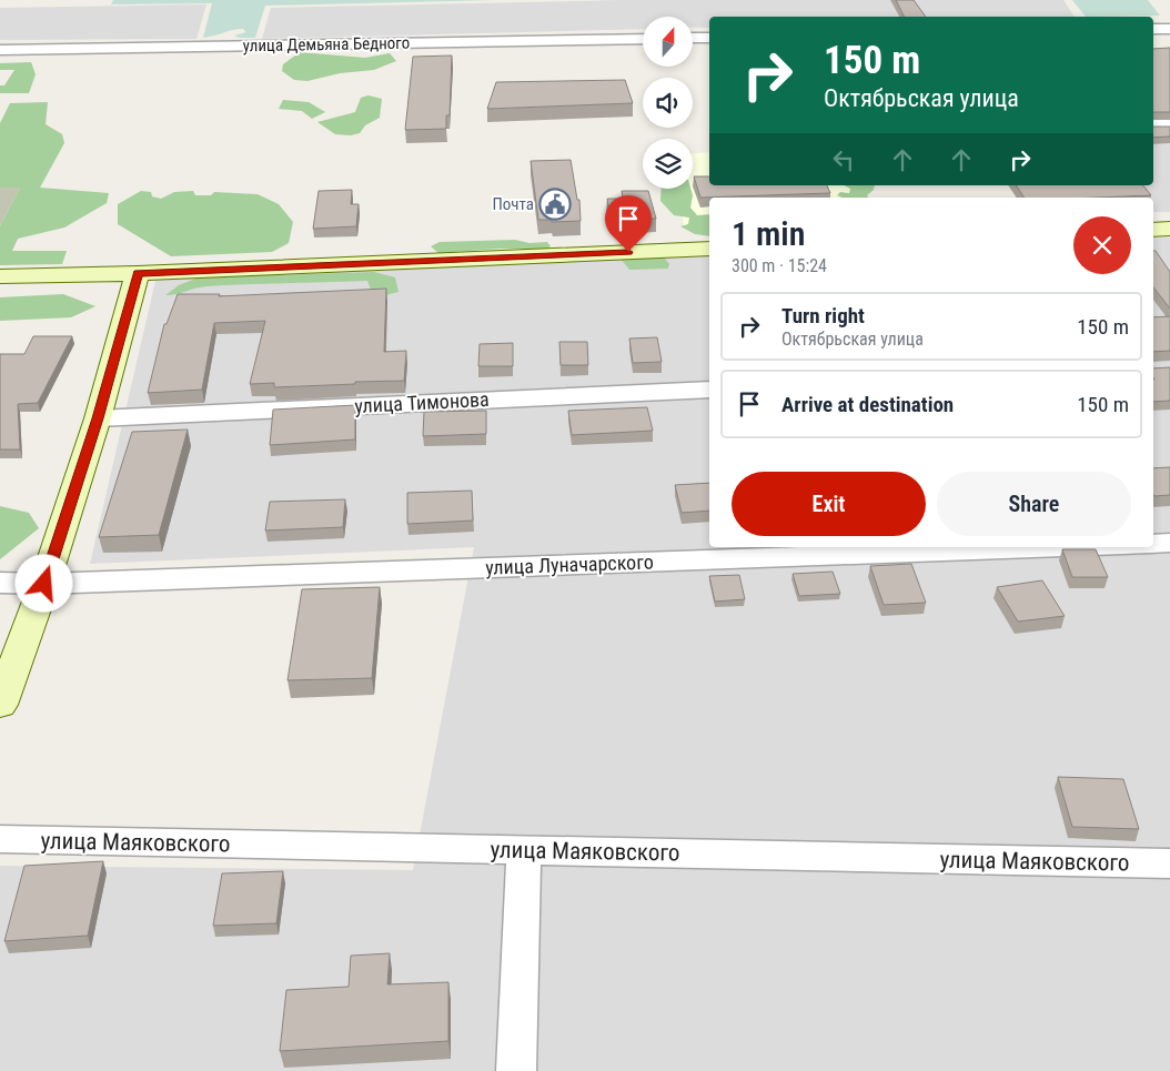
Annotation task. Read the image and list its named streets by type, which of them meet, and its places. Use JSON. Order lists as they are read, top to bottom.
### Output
{
  "streets": {
    "street": [
      "улица Демьяна Бедного",
      "улица Тимонова",
      "улица Луначарского",
      "улица Маяковского"
    ]
  },
  "places": {
    "public building": ["Почта"]
  },
  "north": "top",
  "page": {
    "turn": ["150 m", "Октябрьская улица"],
    "heading": ["1 min", "300 m · 15:24"],
    "list": [
      {
        "name": "Turn right",
        "note": "Октябрьская улица",
        "value": "150 m"
      },
      {
        "name": "Arrive at destination",
        "value": "150 m"
      }
    ],
    "buttons": ["Exit", "Share"]
  }
}
